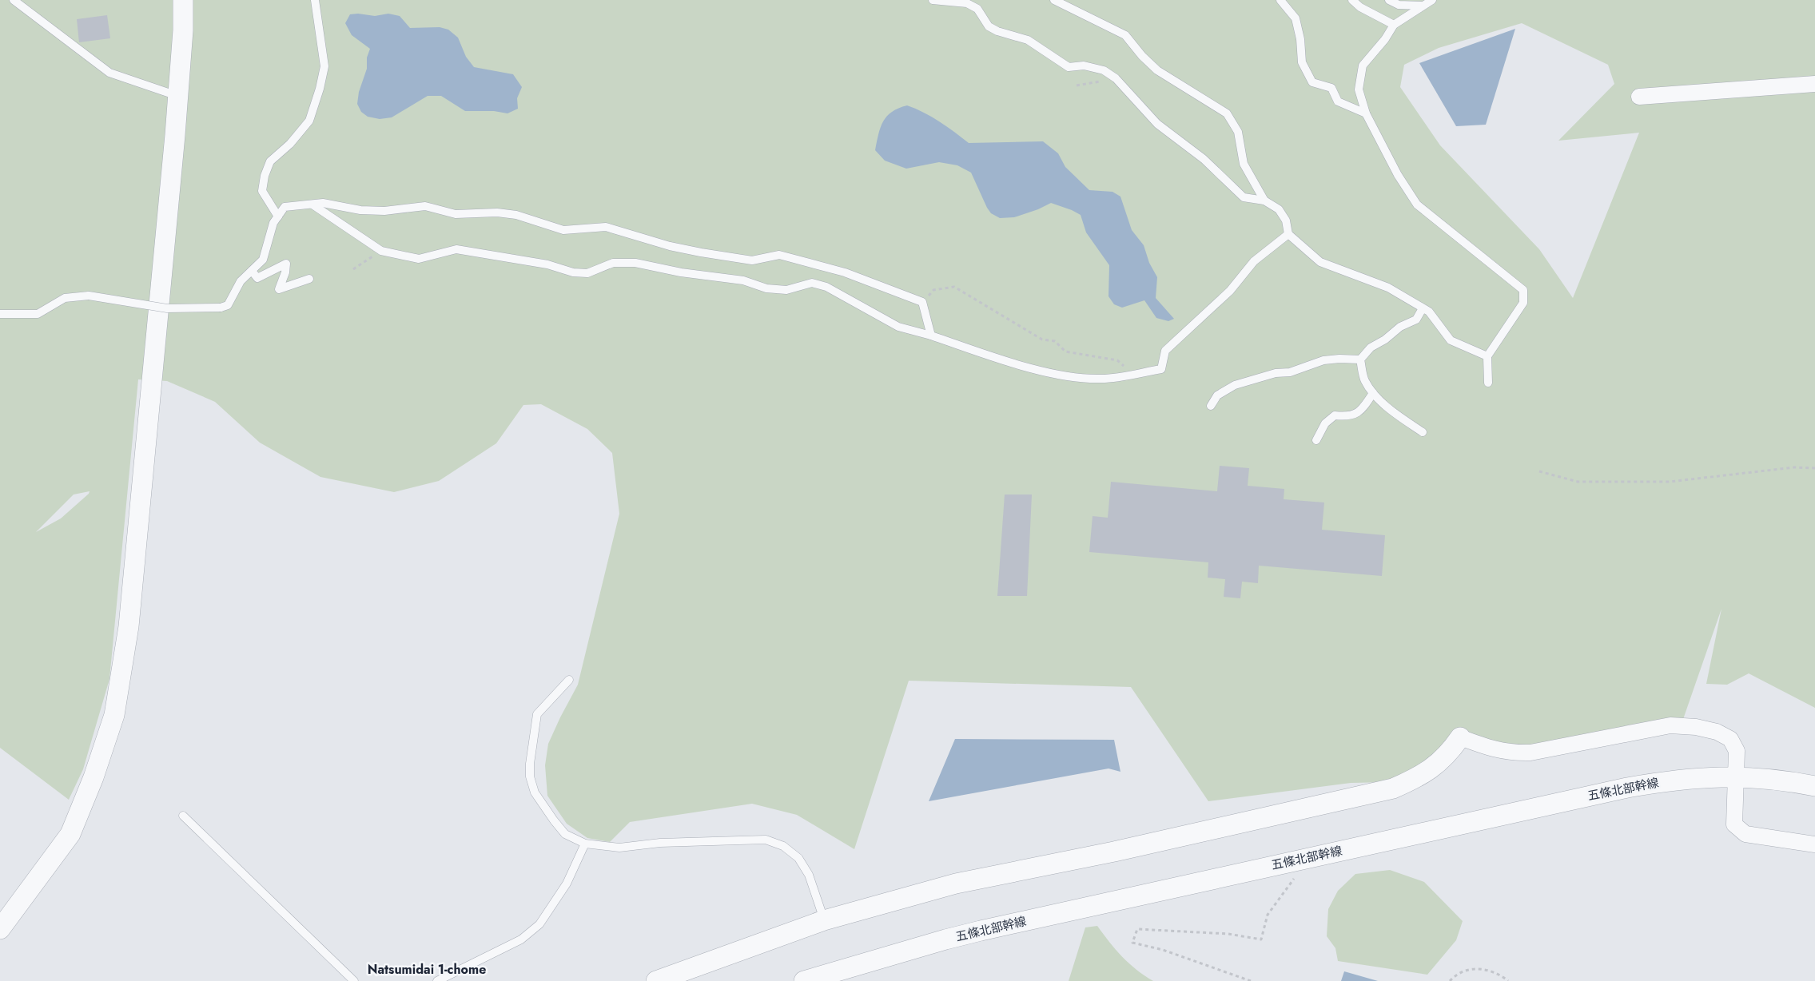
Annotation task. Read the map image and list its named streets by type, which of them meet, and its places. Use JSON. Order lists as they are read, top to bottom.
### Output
{
  "streets": {
    "street": ["五條北部幹線"]
  },
  "districts": ["Natsumidai 1-chome"]
}
